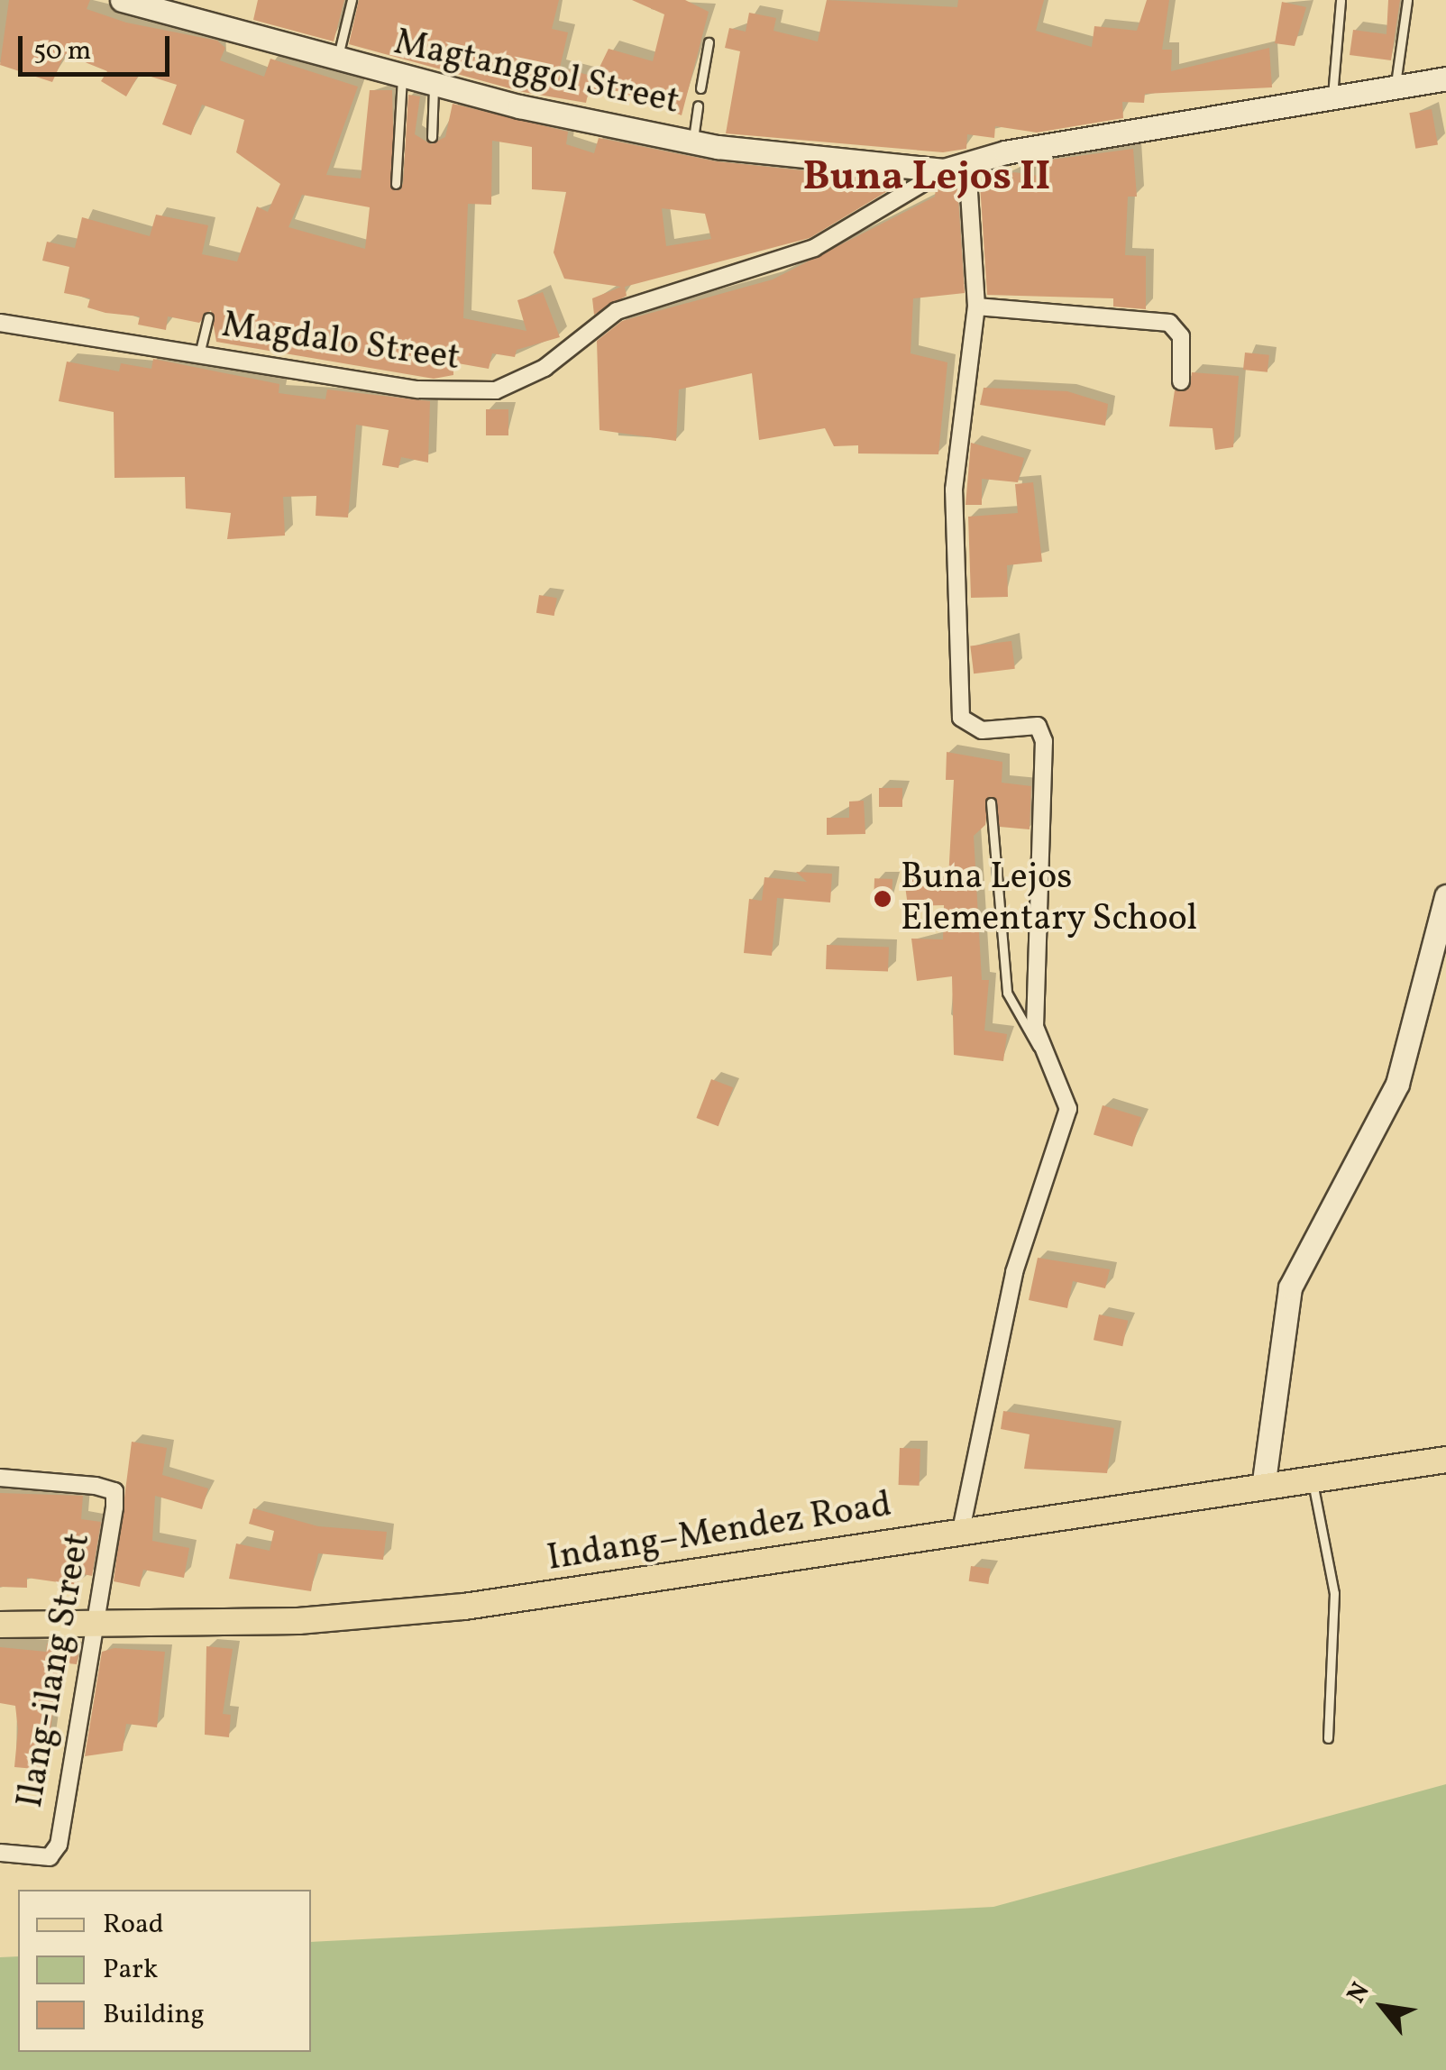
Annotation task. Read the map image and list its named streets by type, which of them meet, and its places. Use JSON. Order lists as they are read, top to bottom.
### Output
{
  "streets": {
    "main road": ["Indang–Mendez Road"],
    "street": ["Magtanggol Street", "Magdalo Street", "Ilang-ilang Street"]
  },
  "crossings": [
    ["Magtanggol Street", "Magdalo Street"],
    ["Indang–Mendez Road", "Ilang-ilang Street"]
  ],
  "districts": ["Buna Lejos II"],
  "places": ["Buna Lejos Elementary School"],
  "legend": ["Road", "Park", "Building"],
  "scale_bar": "50 m",
  "north": "top left"
}
